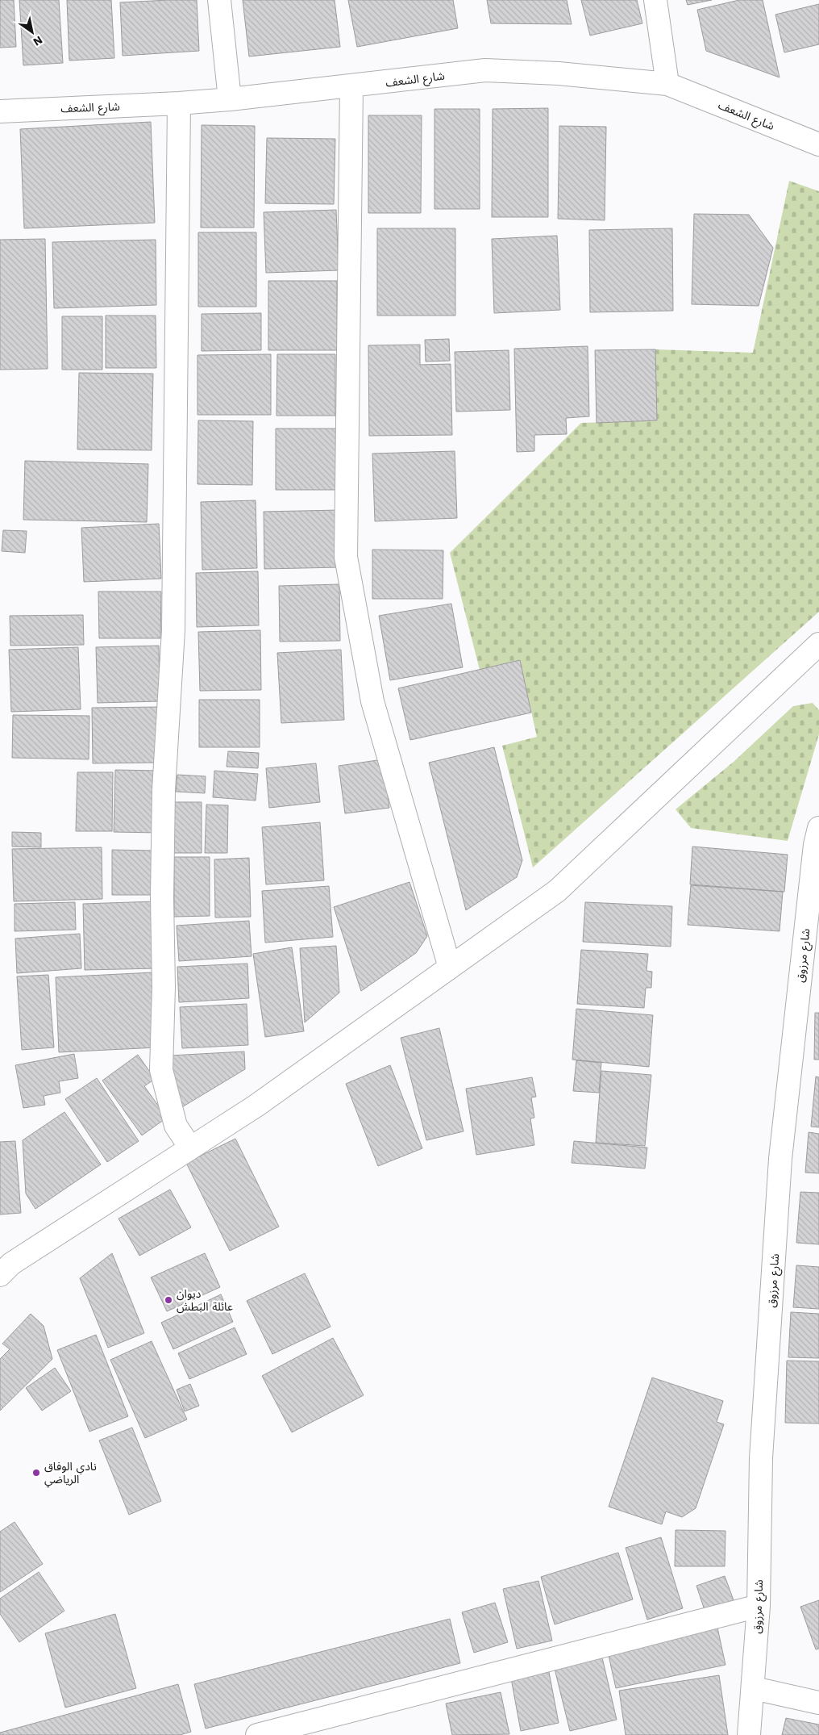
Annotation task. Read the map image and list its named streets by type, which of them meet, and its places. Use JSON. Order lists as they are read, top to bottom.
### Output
{
  "streets": {
    "street": ["شارع الشعف", "شارع مرزوق"]
  },
  "places": ["ديوان عائلة البطش", "نادي الوفاق الرياضي"],
  "north": "bottom right"
}
